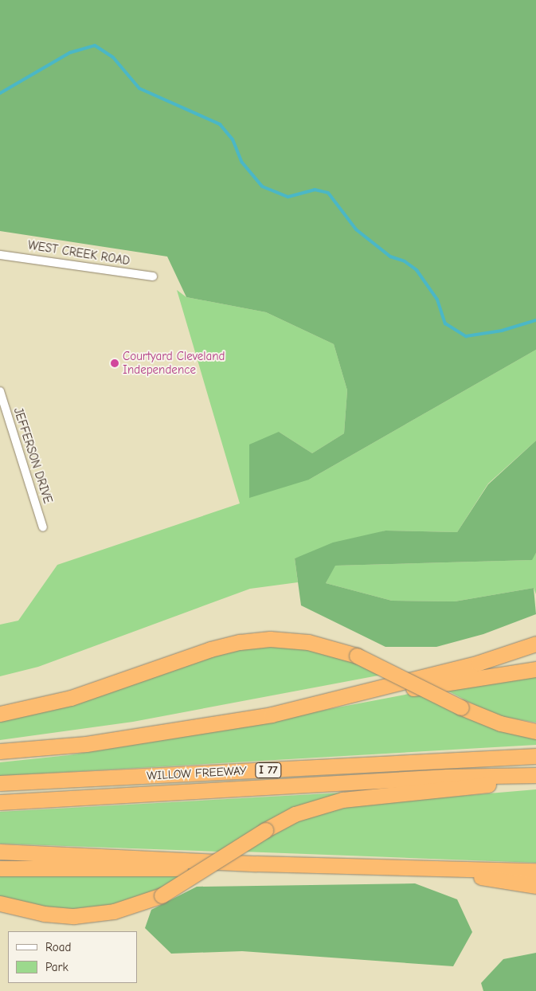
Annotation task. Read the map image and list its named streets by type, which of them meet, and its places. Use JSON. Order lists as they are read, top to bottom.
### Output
{
  "streets": {
    "highway": ["I 77", "WILLOW FREEWAY"],
    "street": ["WEST CREEK ROAD", "JEFFERSON DRIVE"]
  },
  "places": ["Courtyard Cleveland Independence"],
  "legend": ["Road", "Park"]
}
